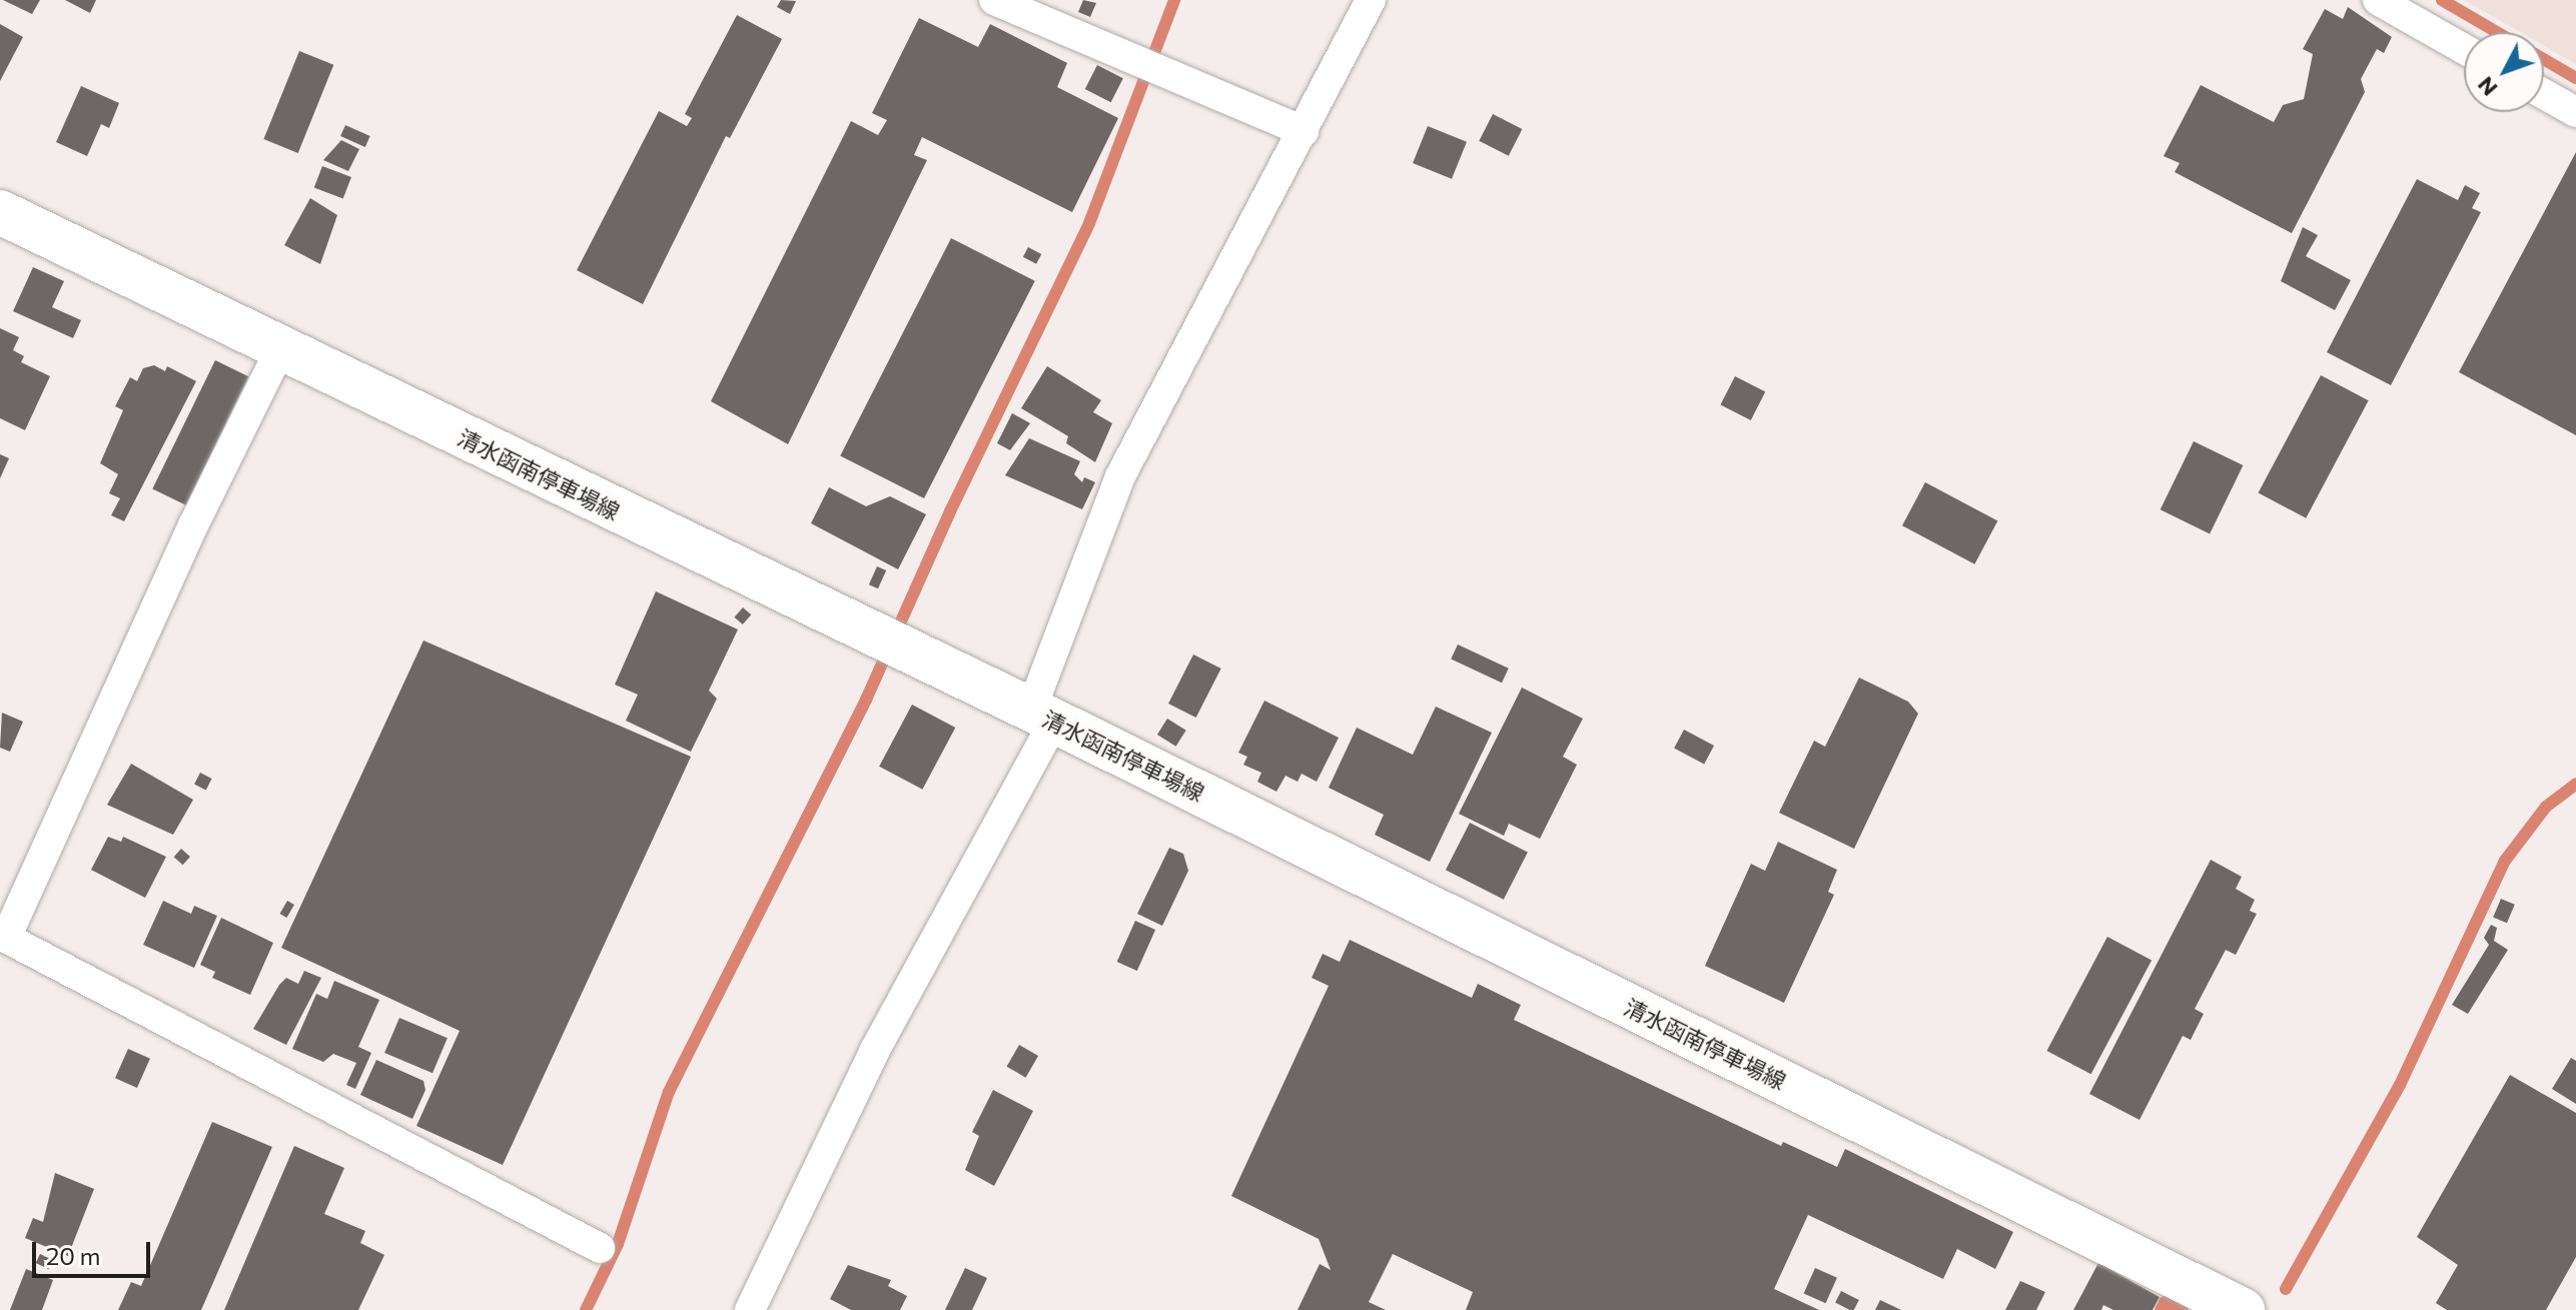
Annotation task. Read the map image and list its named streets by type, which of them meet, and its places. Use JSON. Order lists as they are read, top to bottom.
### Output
{
  "streets": {
    "main road": ["清水函南停車場線"]
  },
  "scale_bar": "20 m",
  "north": "bottom left"
}
